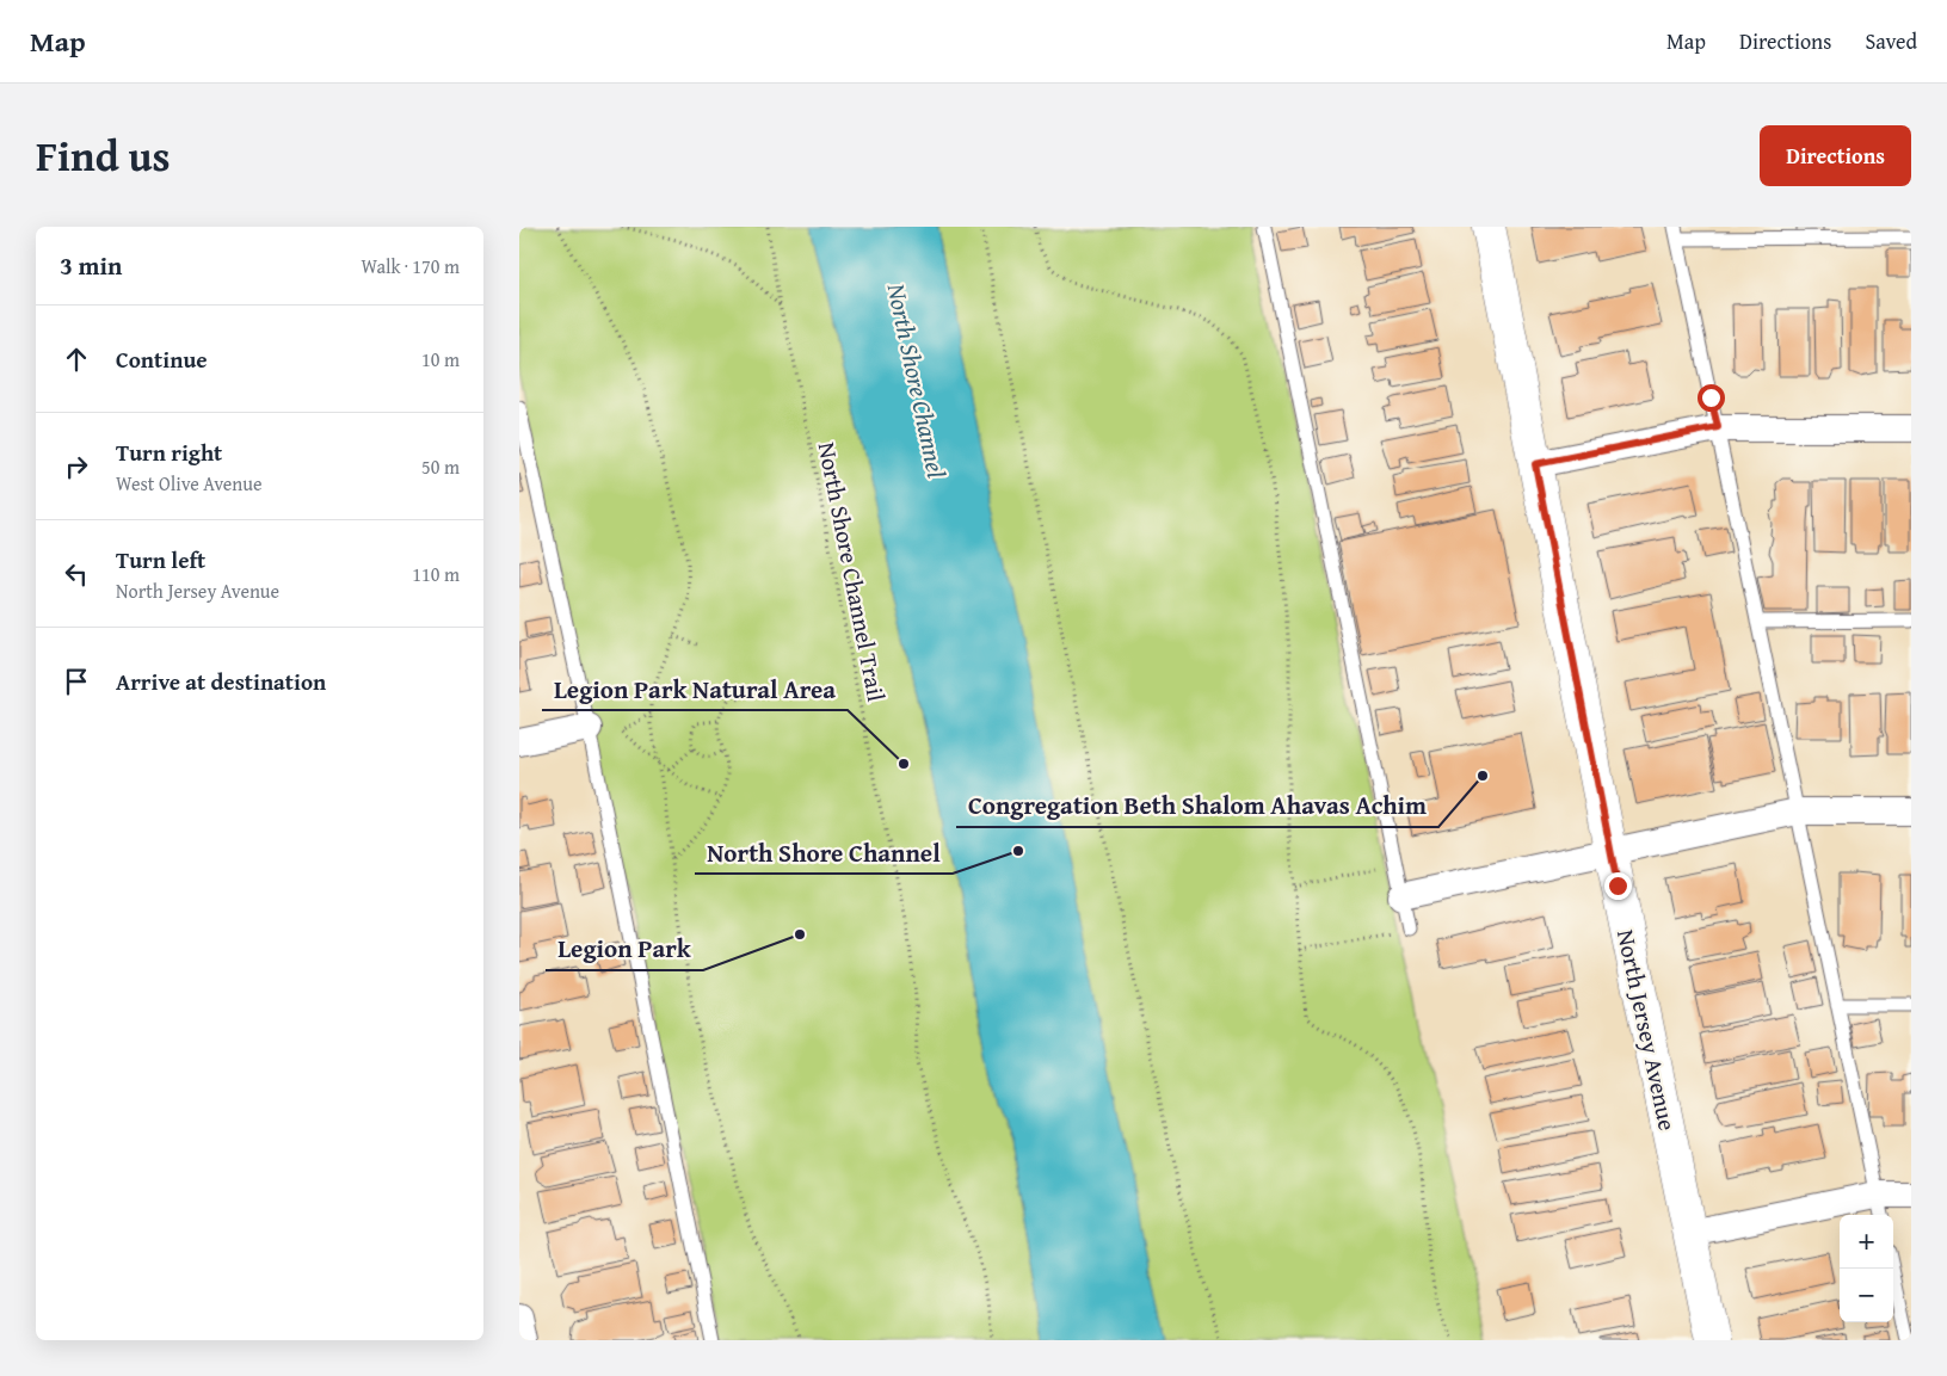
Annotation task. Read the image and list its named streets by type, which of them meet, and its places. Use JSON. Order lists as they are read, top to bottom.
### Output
{
  "streets": {
    "main road": ["North Jersey Avenue"],
    "path": ["North Shore Channel Trail"]
  },
  "water": ["North Shore Channel"],
  "places": [
    "Legion Park Natural Area",
    "Congregation Beth Shalom Ahavas Achim",
    "North Shore Channel",
    "Legion Park"
  ],
  "page": {
    "header": "Map",
    "nav": ["Map", "Directions", "Saved"],
    "title": "Find us",
    "buttons": "Directions",
    "heading": ["3 min", "Walk · 170 m"],
    "list": [
      ["Continue", "10 m"],
      ["Turn right", "West Olive Avenue", "50 m"],
      ["Turn left", "North Jersey Avenue", "110 m"],
      "Arrive at destination"
    ],
    "map_buttons": ["+", "−"]
  }
}
